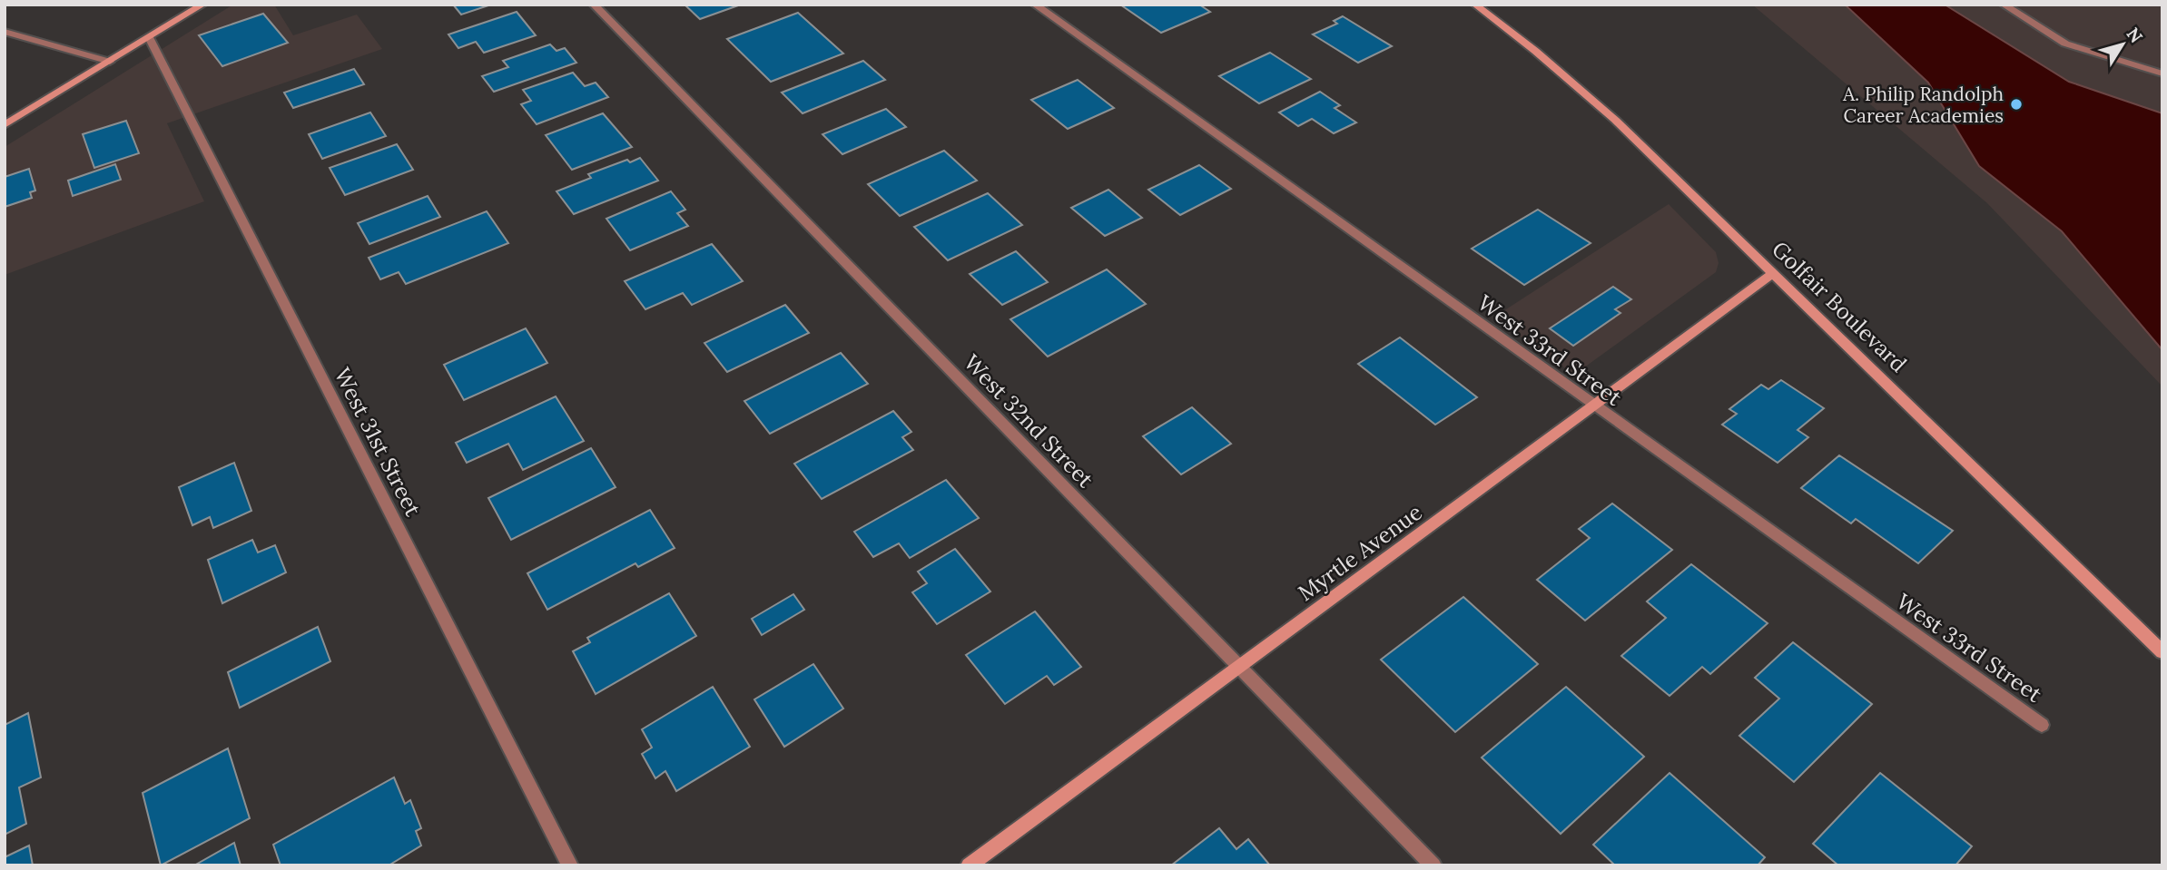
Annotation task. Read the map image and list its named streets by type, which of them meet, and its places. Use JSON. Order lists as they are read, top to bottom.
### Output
{
  "streets": {
    "street": [
      "Golfair Boulevard",
      "West 33rd Street",
      "West 32nd Street",
      "West 31st Street",
      "Myrtle Avenue"
    ]
  },
  "crossings": [
    ["Golfair Boulevard", "Myrtle Avenue"],
    ["West 33rd Street", "Myrtle Avenue"],
    ["West 32nd Street", "Myrtle Avenue"]
  ],
  "places": ["A. Philip Randolph Career Academies"],
  "north": "top right"
}
